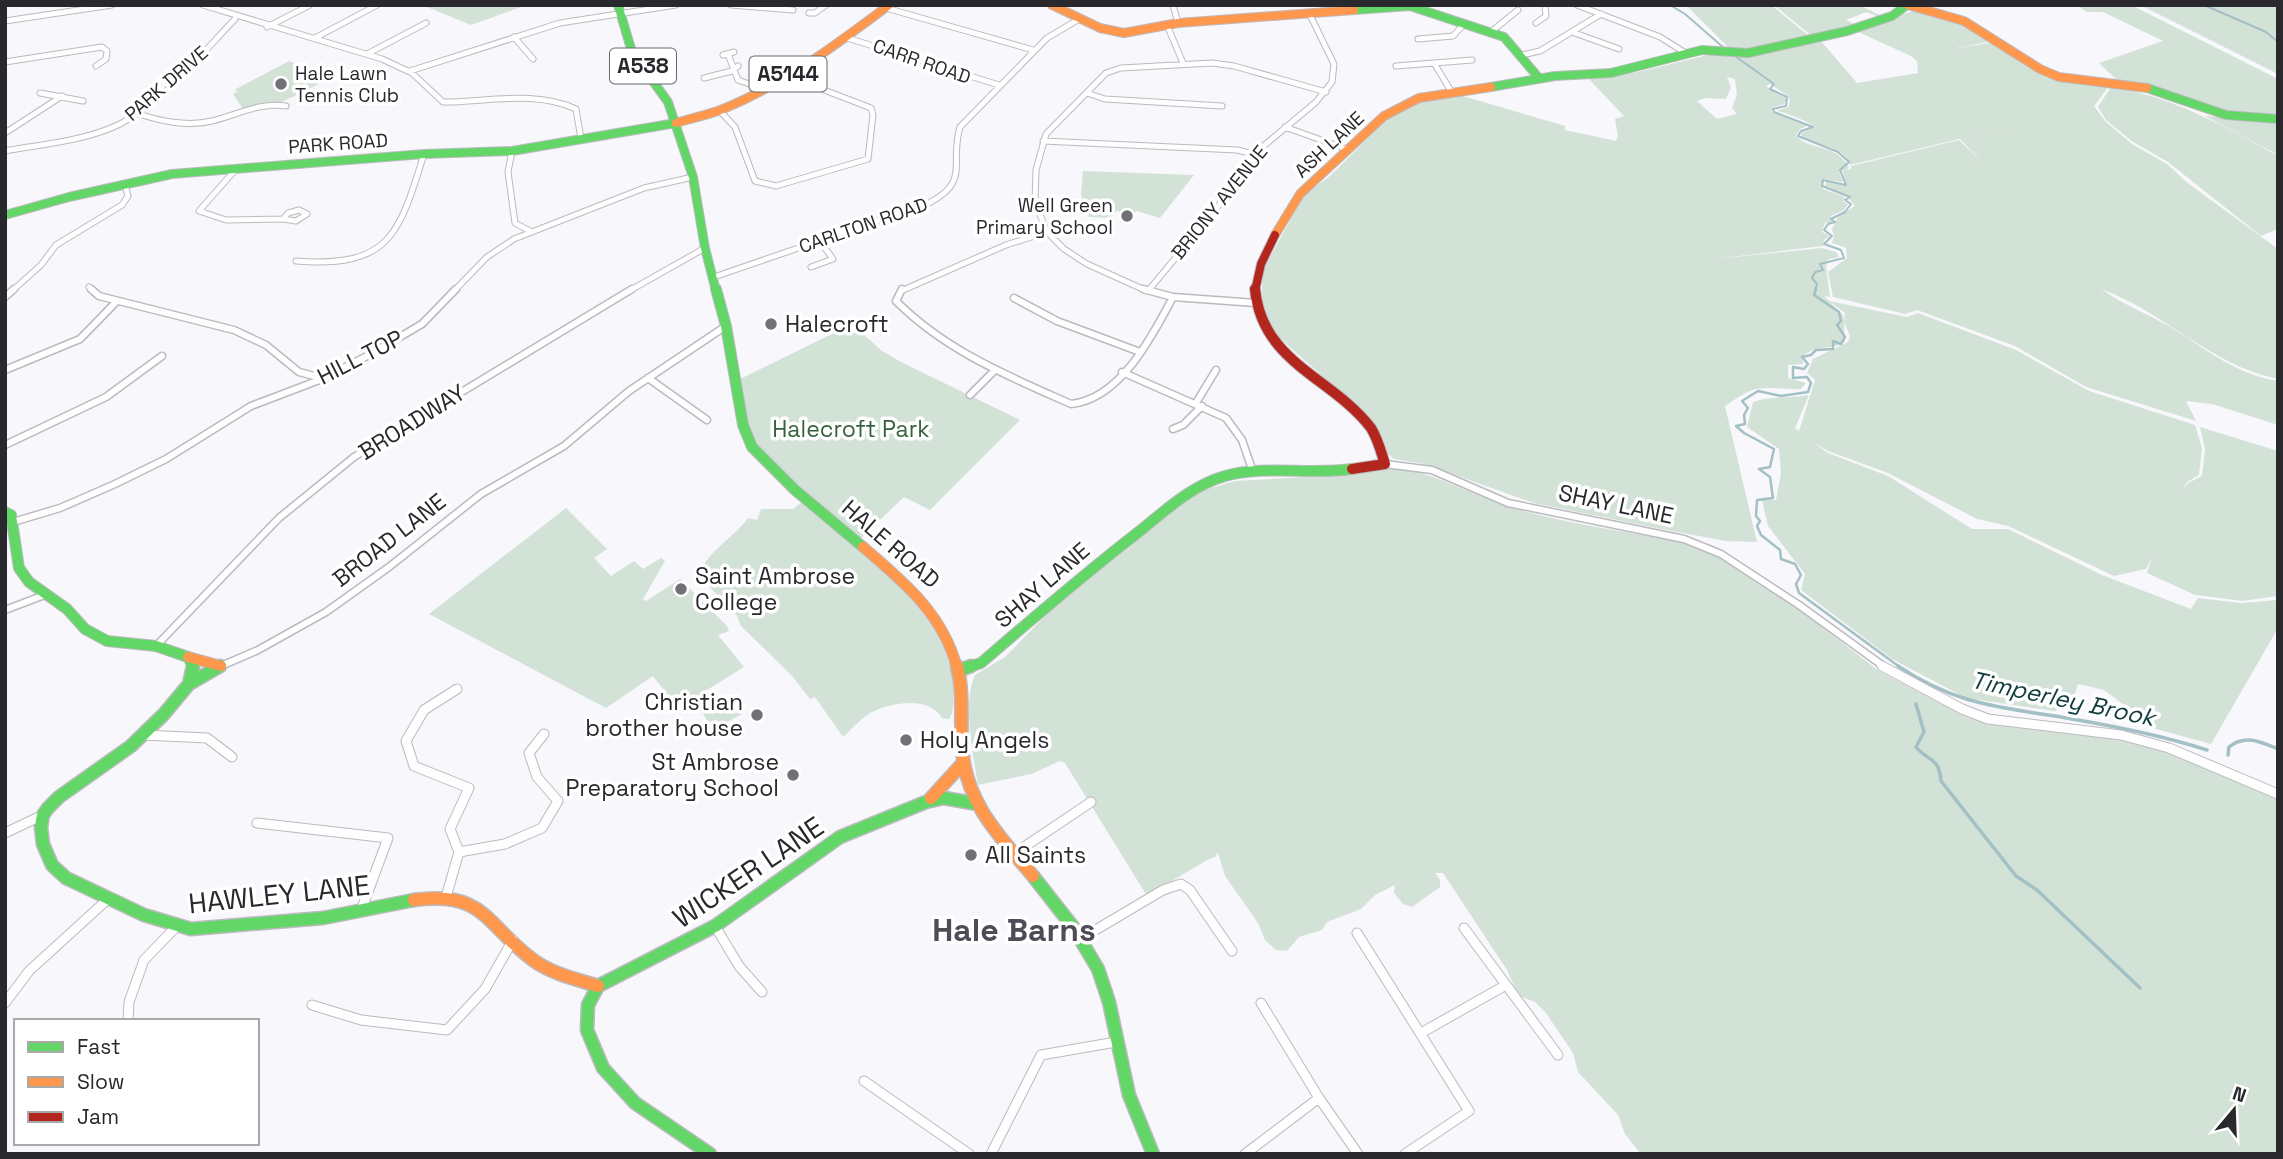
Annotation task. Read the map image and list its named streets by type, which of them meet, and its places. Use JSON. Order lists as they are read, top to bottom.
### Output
{
  "streets": {
    "street": [
      "CARR ROAD",
      "A538",
      "A5144",
      "PARK DRIVE",
      "PARK ROAD",
      "ASH LANE",
      "BRIONY AVENUE",
      "CARLTON ROAD",
      "HILL TOP",
      "BROADWAY",
      "SHAY LANE",
      "BROAD LANE",
      "HALE ROAD",
      "WICKER LANE",
      "HAWLEY LANE"
    ]
  },
  "crossings": [
    ["CARR ROAD", "A5144"],
    ["CARR ROAD", "CARLTON ROAD"],
    ["A5144", "PARK ROAD"],
    ["A5144", "HALE ROAD"],
    ["PARK ROAD", "HALE ROAD"],
    ["ASH LANE", "SHAY LANE"],
    ["CARLTON ROAD", "HALE ROAD"],
    ["HILL TOP", "HALE ROAD"],
    ["BROADWAY", "HALE ROAD"],
    ["SHAY LANE", "HALE ROAD"],
    ["BROAD LANE", "HALE ROAD"],
    ["BROAD LANE", "HAWLEY LANE"],
    ["HALE ROAD", "WICKER LANE"],
    ["WICKER LANE", "HAWLEY LANE"]
  ],
  "districts": ["Hale Barns"],
  "water": ["Timperley Brook"],
  "parks": ["Halecroft Park"],
  "places": [
    "Hale Lawn Tennis Club",
    "Well Green Primary School",
    "Halecroft",
    "Saint Ambrose College",
    "Christian brother house",
    "Holy Angels",
    "St Ambrose Preparatory School",
    "All Saints"
  ],
  "legend": ["Fast", "Slow", "Jam"],
  "north": "top"
}
